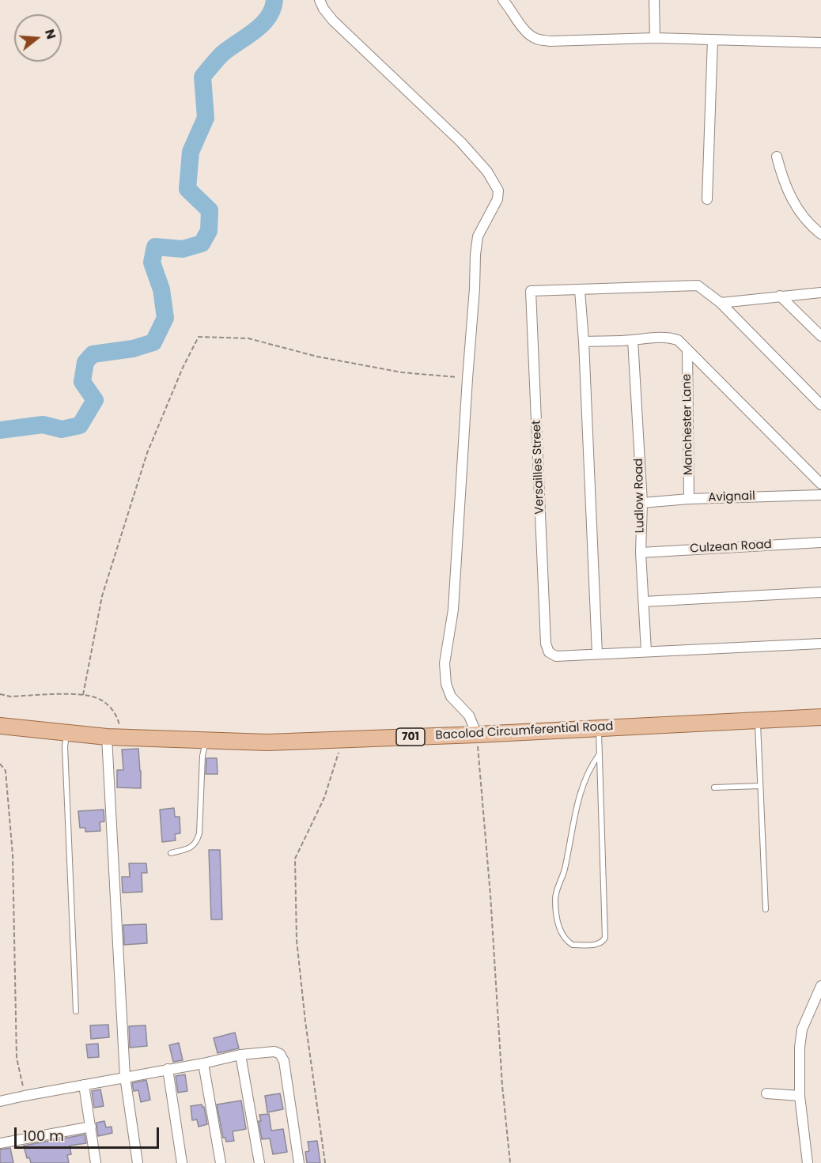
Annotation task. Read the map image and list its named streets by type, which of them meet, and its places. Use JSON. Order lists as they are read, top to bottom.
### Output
{
  "streets": {
    "main road": ["Bacolod Circumferential Road", "701"],
    "street": [
      "Manchester Lane",
      "Versailles Street",
      "Ludlow Road",
      "Avignail",
      "Culzean Road"
    ]
  },
  "crossings": [
    ["Manchester Lane", "Avignail"],
    ["Ludlow Road", "Avignail"],
    ["Ludlow Road", "Culzean Road"]
  ],
  "scale_bar": "100 m",
  "north": "right"
}
